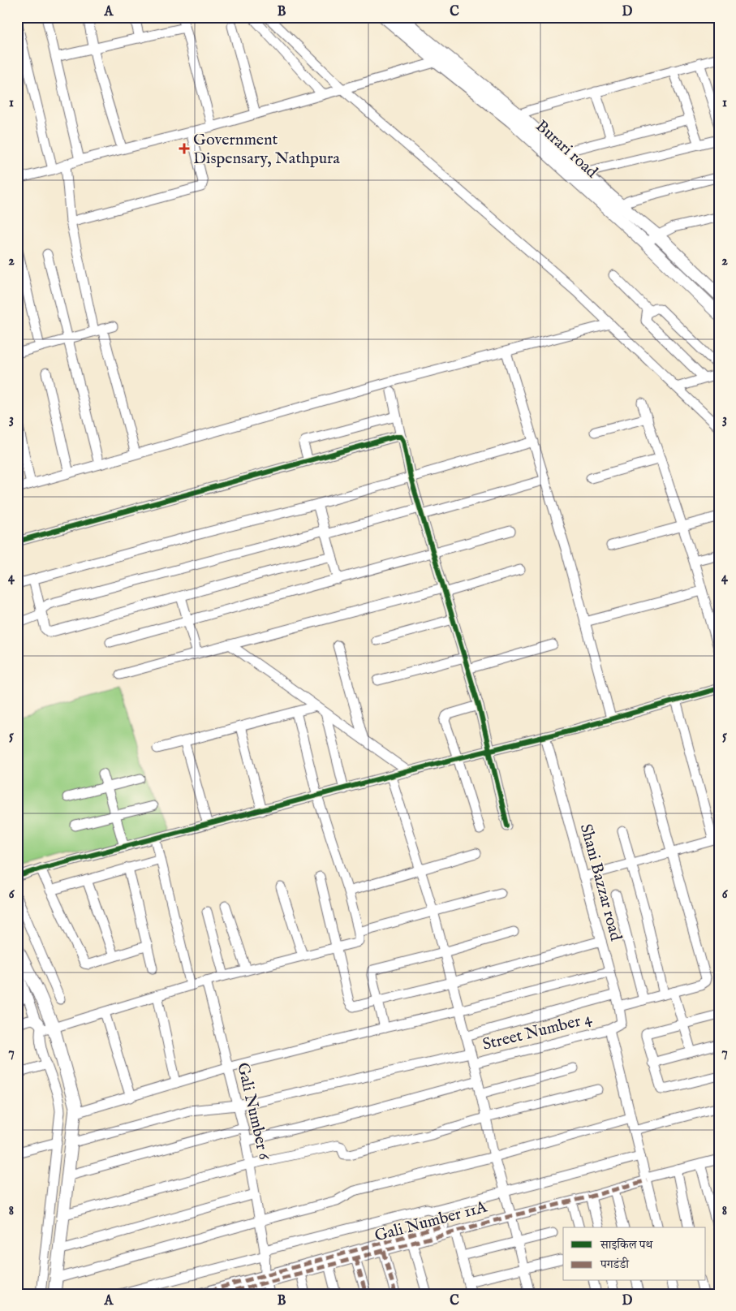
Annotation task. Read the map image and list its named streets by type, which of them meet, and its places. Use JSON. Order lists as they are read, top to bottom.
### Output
{
  "streets": {
    "main road": ["Burari road"],
    "street": [
      "Shani Bazzar road",
      "Street Number 4",
      "Gali Number 6",
      "Gali Number 11A"
    ]
  },
  "crossings": [
    ["Shani Bazzar road", "Street Number 4"],
    ["Gali Number 6", "Gali Number 11A"]
  ],
  "places": {
    "health": ["Government Dispensary, Nathpura"]
  },
  "legend": ["साइकिल पथ", "पगडंडी"],
  "grid": {
    "columns": [
      "A",
      "B",
      "C",
      "D"
    ],
    "rows": [
      "1",
      "2",
      "3",
      "4",
      "5",
      "6",
      "7",
      "8"
    ]
  }
}
